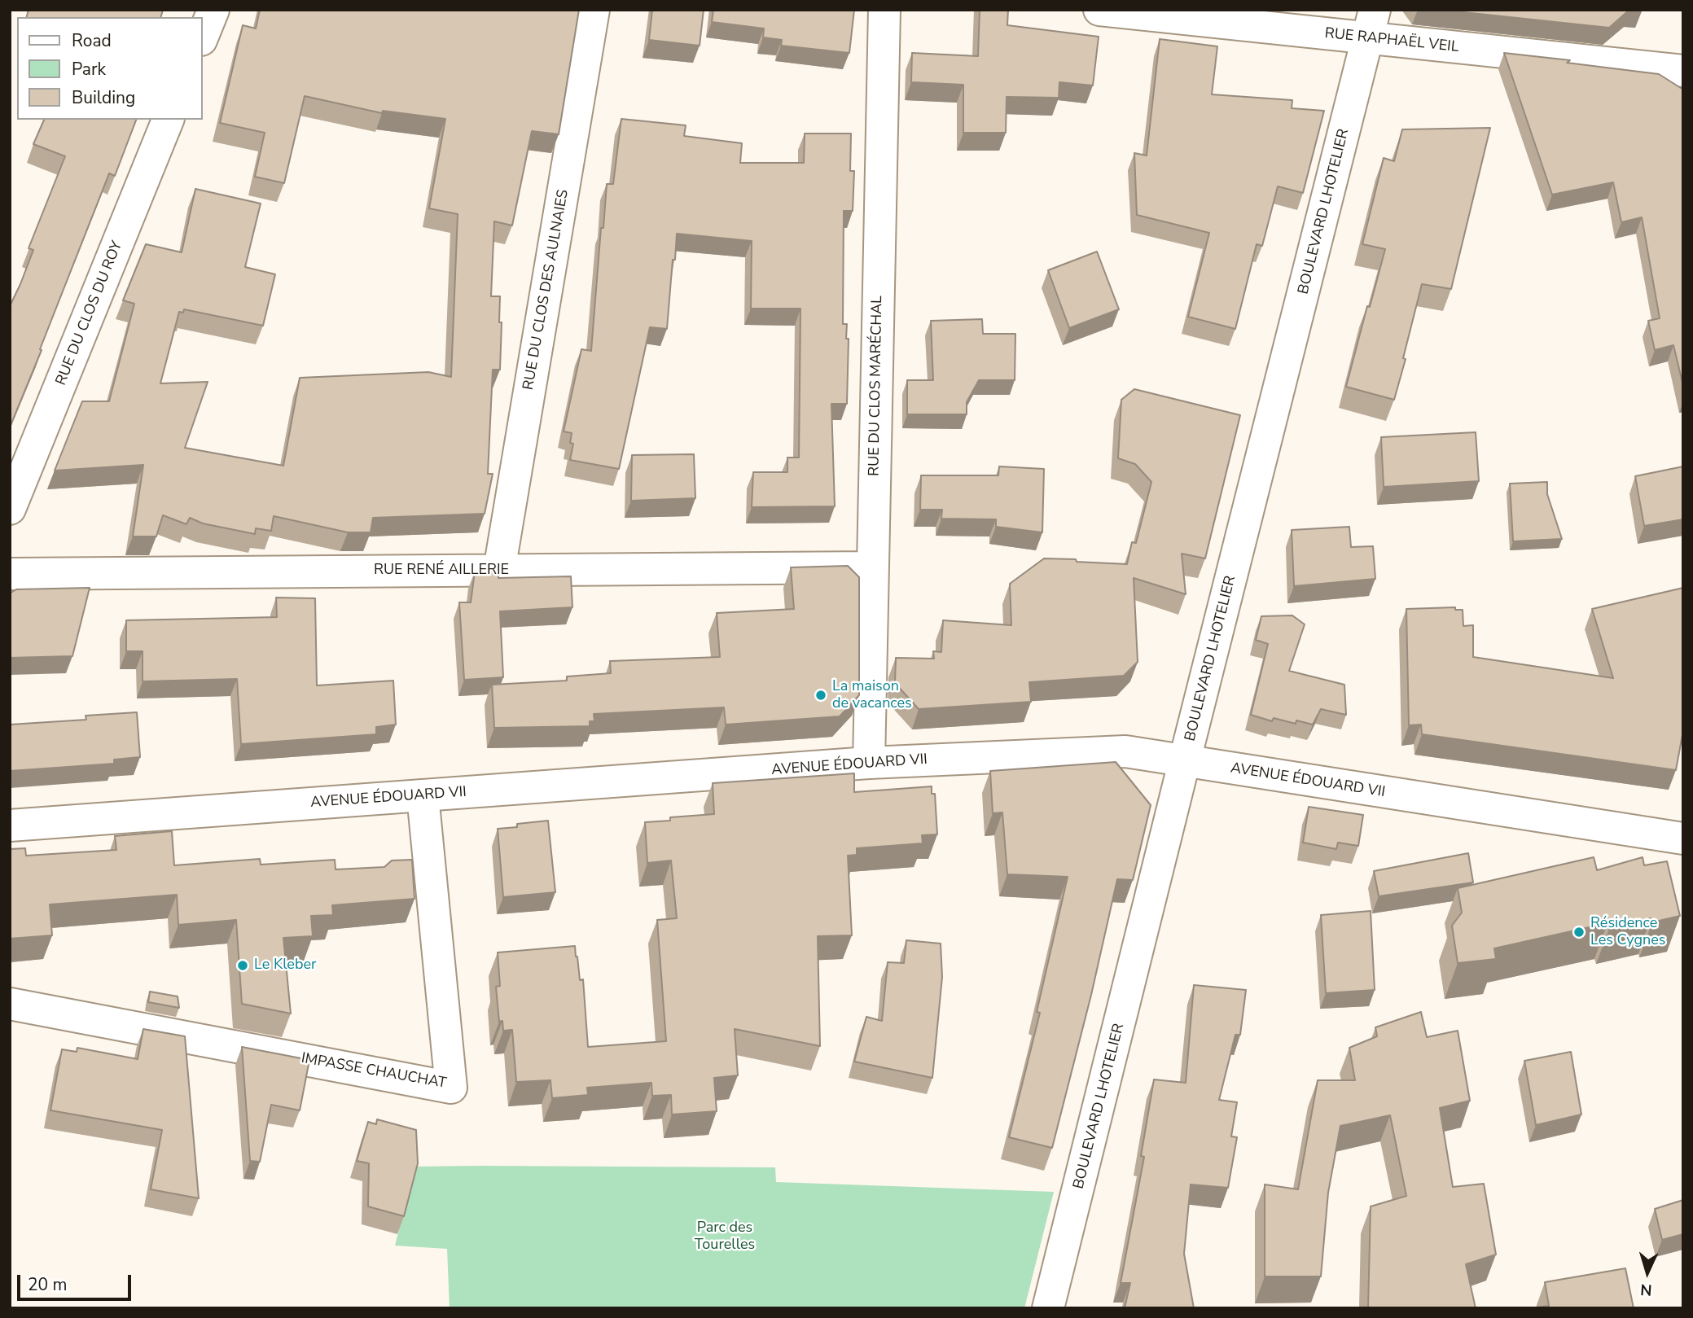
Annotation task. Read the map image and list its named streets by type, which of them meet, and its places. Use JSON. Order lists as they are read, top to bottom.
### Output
{
  "streets": {
    "street": [
      "RUE RAPHAËL VEIL",
      "BOULEVARD LHOTELIER",
      "RUE DU CLOS DES AULNAIES",
      "RUE DU CLOS DU ROY",
      "RUE DU CLOS MARÉCHAL",
      "RUE RENÉ AILLERIE",
      "AVENUE ÉDOUARD VII",
      "IMPASSE CHAUCHAT"
    ]
  },
  "crossings": [
    ["RUE RAPHAËL VEIL", "BOULEVARD LHOTELIER"],
    ["BOULEVARD LHOTELIER", "AVENUE ÉDOUARD VII"],
    ["RUE DU CLOS DES AULNAIES", "RUE RENÉ AILLERIE"],
    ["RUE DU CLOS MARÉCHAL", "RUE RENÉ AILLERIE"],
    ["RUE DU CLOS MARÉCHAL", "AVENUE ÉDOUARD VII"],
    ["AVENUE ÉDOUARD VII", "IMPASSE CHAUCHAT"]
  ],
  "parks": ["Parc des Tourelles"],
  "places": ["La maison de vacances", "Résidence Les Cygnes", "Le Kleber"],
  "legend": ["Road", "Park", "Building"],
  "scale_bar": "20 m",
  "north": "bottom"
}
